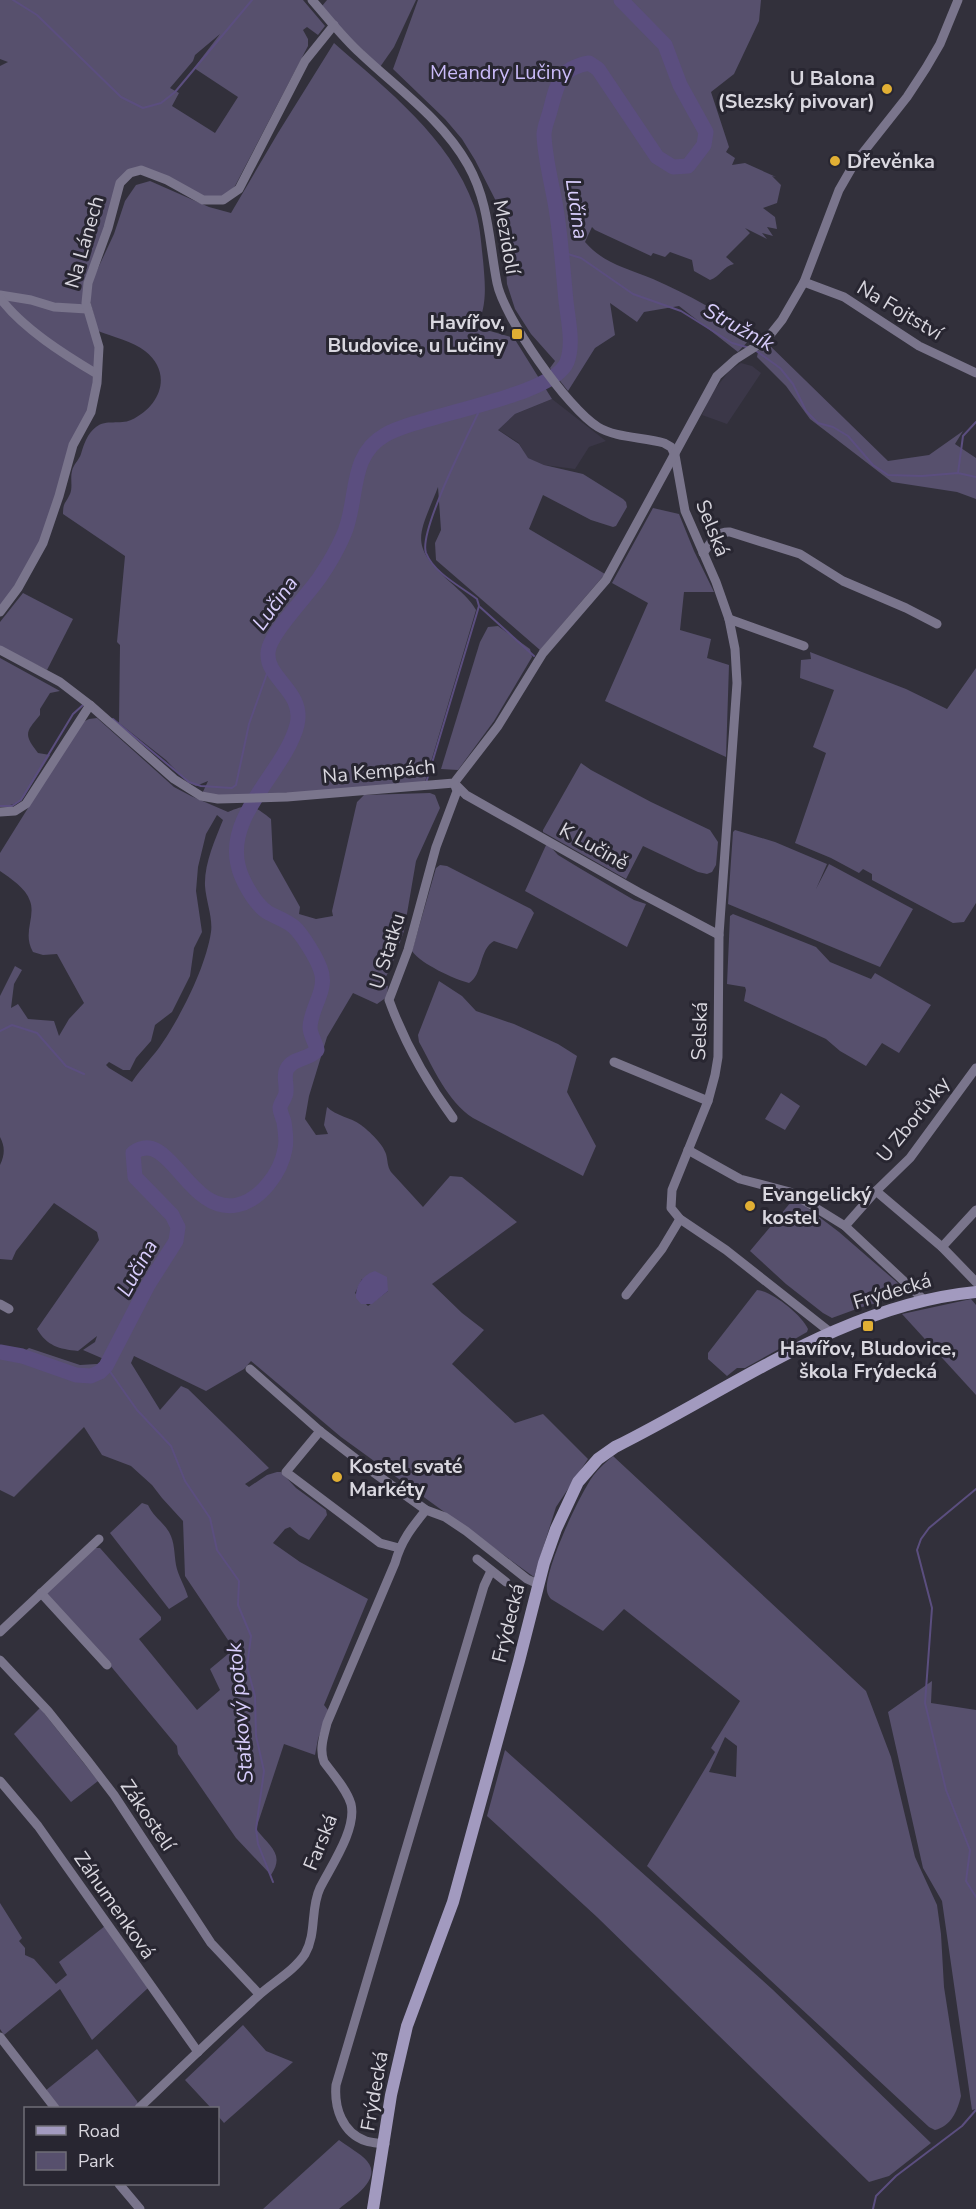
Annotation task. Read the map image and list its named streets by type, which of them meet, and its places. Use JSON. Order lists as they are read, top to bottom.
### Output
{
  "streets": {
    "street": [
      "Mezidolí",
      "Na Lánech",
      "Na Fojtství",
      "Selská",
      "Na Kempách",
      "K Lučině",
      "U Statku",
      "U Zborůvky",
      "Frýdecká",
      "Zákostelí",
      "Farská",
      "Záhumenková"
    ]
  },
  "crossings": [
    ["Mezidolí", "Na Lánech"],
    ["Mezidolí", "Selská"],
    ["Mezidolí", "Na Kempách"],
    ["Selská", "Na Kempách"],
    ["Selská", "K Lučině"],
    ["Na Kempách", "K Lučině"],
    ["Na Kempách", "U Statku"],
    ["K Lučině", "U Statku"],
    ["Zákostelí", "Farská"],
    ["Farská", "Záhumenková"]
  ],
  "water": ["Lučina", "Stružník", "Statkový potok"],
  "parks": ["Meandry Lučiny"],
  "places": {
    "other": [
      "U Balona (Slezský pivovar)",
      "Dřevěnka",
      "Evangelický kostel",
      "Kostel svaté Markéty"
    ],
    "transit": ["Havířov, Bludovice, u Lučiny", "Havířov, Bludovice, škola Frýdecká"]
  },
  "legend": ["Road", "Park"]
}
